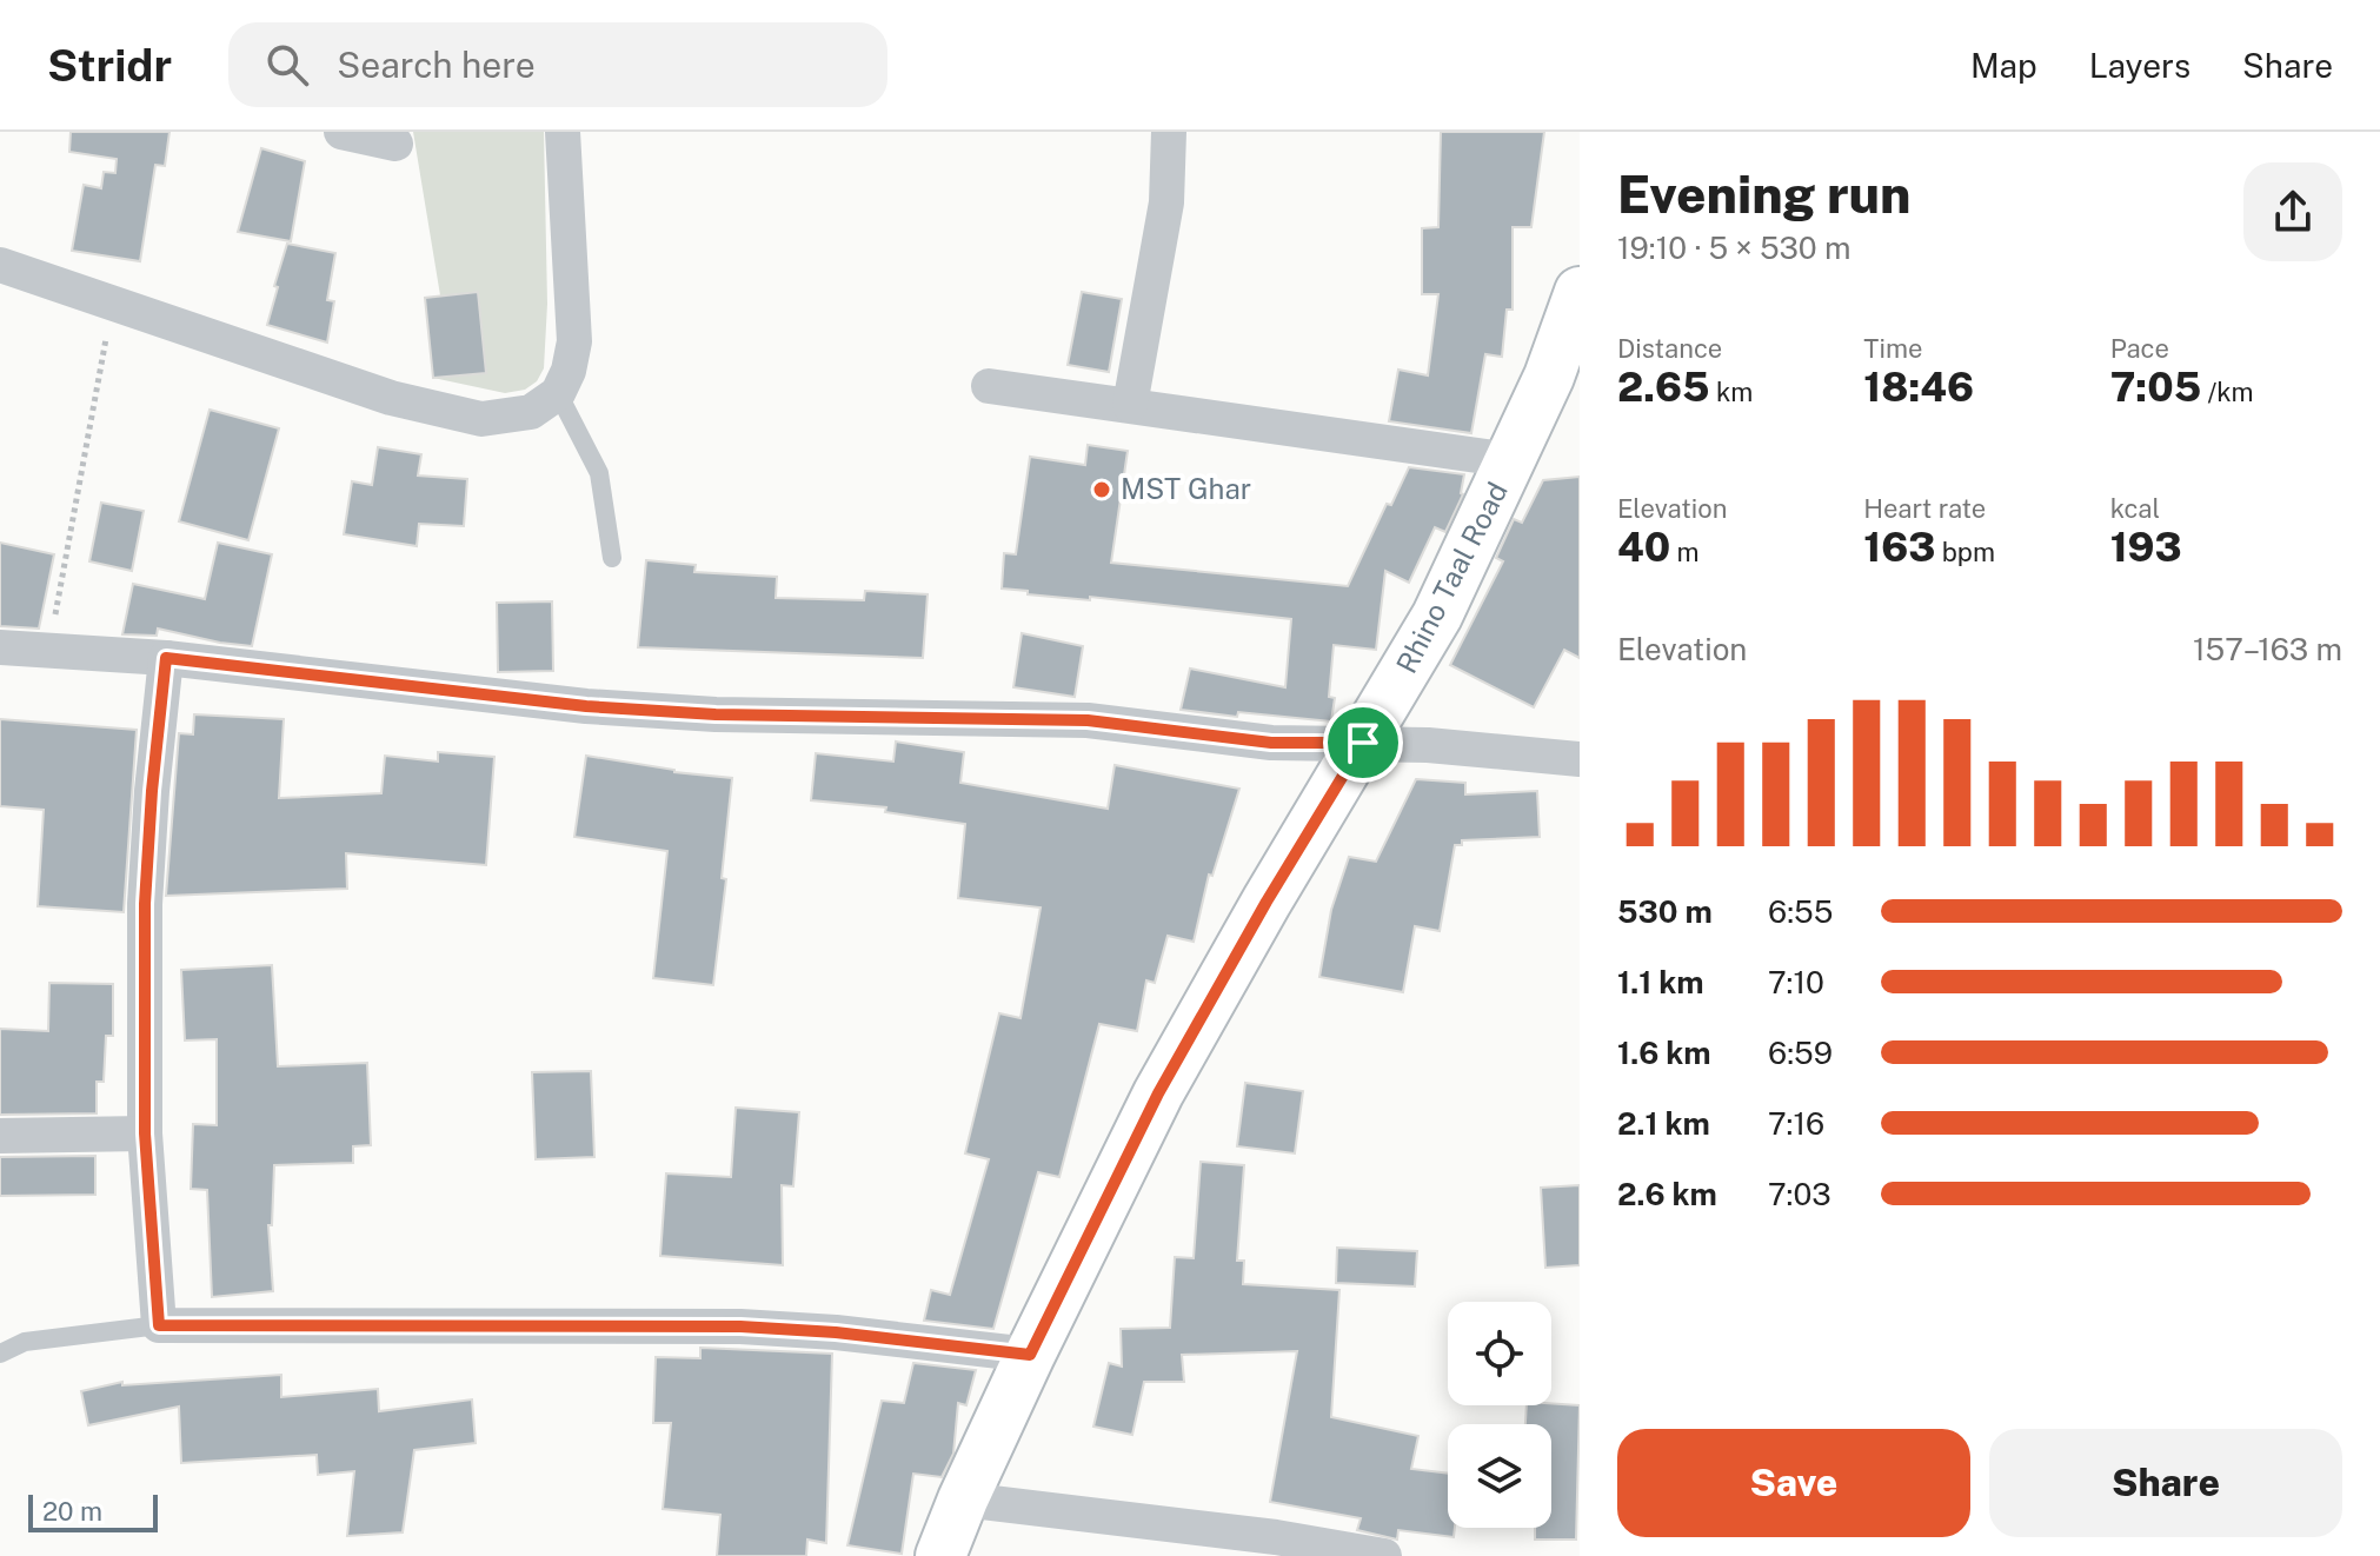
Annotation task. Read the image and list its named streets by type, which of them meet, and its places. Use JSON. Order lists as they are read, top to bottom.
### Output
{
  "streets": {
    "street": ["Rhino Taal Road"]
  },
  "places": ["MST Ghar"],
  "scale_bar": "20 m",
  "page": {
    "header": "Stridr",
    "search": "Search here",
    "nav": ["Map", "Layers", "Share"],
    "heading": ["Evening run", "19:10 · 5 × 530 m"],
    "stats": [
      ["Distance", "2.65 km"],
      ["Time", "18:46"],
      ["Pace", "7:05 /km"],
      ["Elevation", "40 m"],
      ["Heart rate", "163 bpm"],
      ["kcal", "193"]
    ],
    "chart": ["Elevation", "157–163 m"],
    "list": [
      {
        "name": "530 m",
        "note": "6:55"
      },
      {
        "name": "1.1 km",
        "note": "7:10"
      },
      {
        "name": "1.6 km",
        "note": "6:59"
      },
      {
        "name": "2.1 km",
        "note": "7:16"
      },
      {
        "name": "2.6 km",
        "note": "7:03"
      }
    ],
    "buttons": ["Save", "Share"],
    "scale": "20 m"
  }
}
